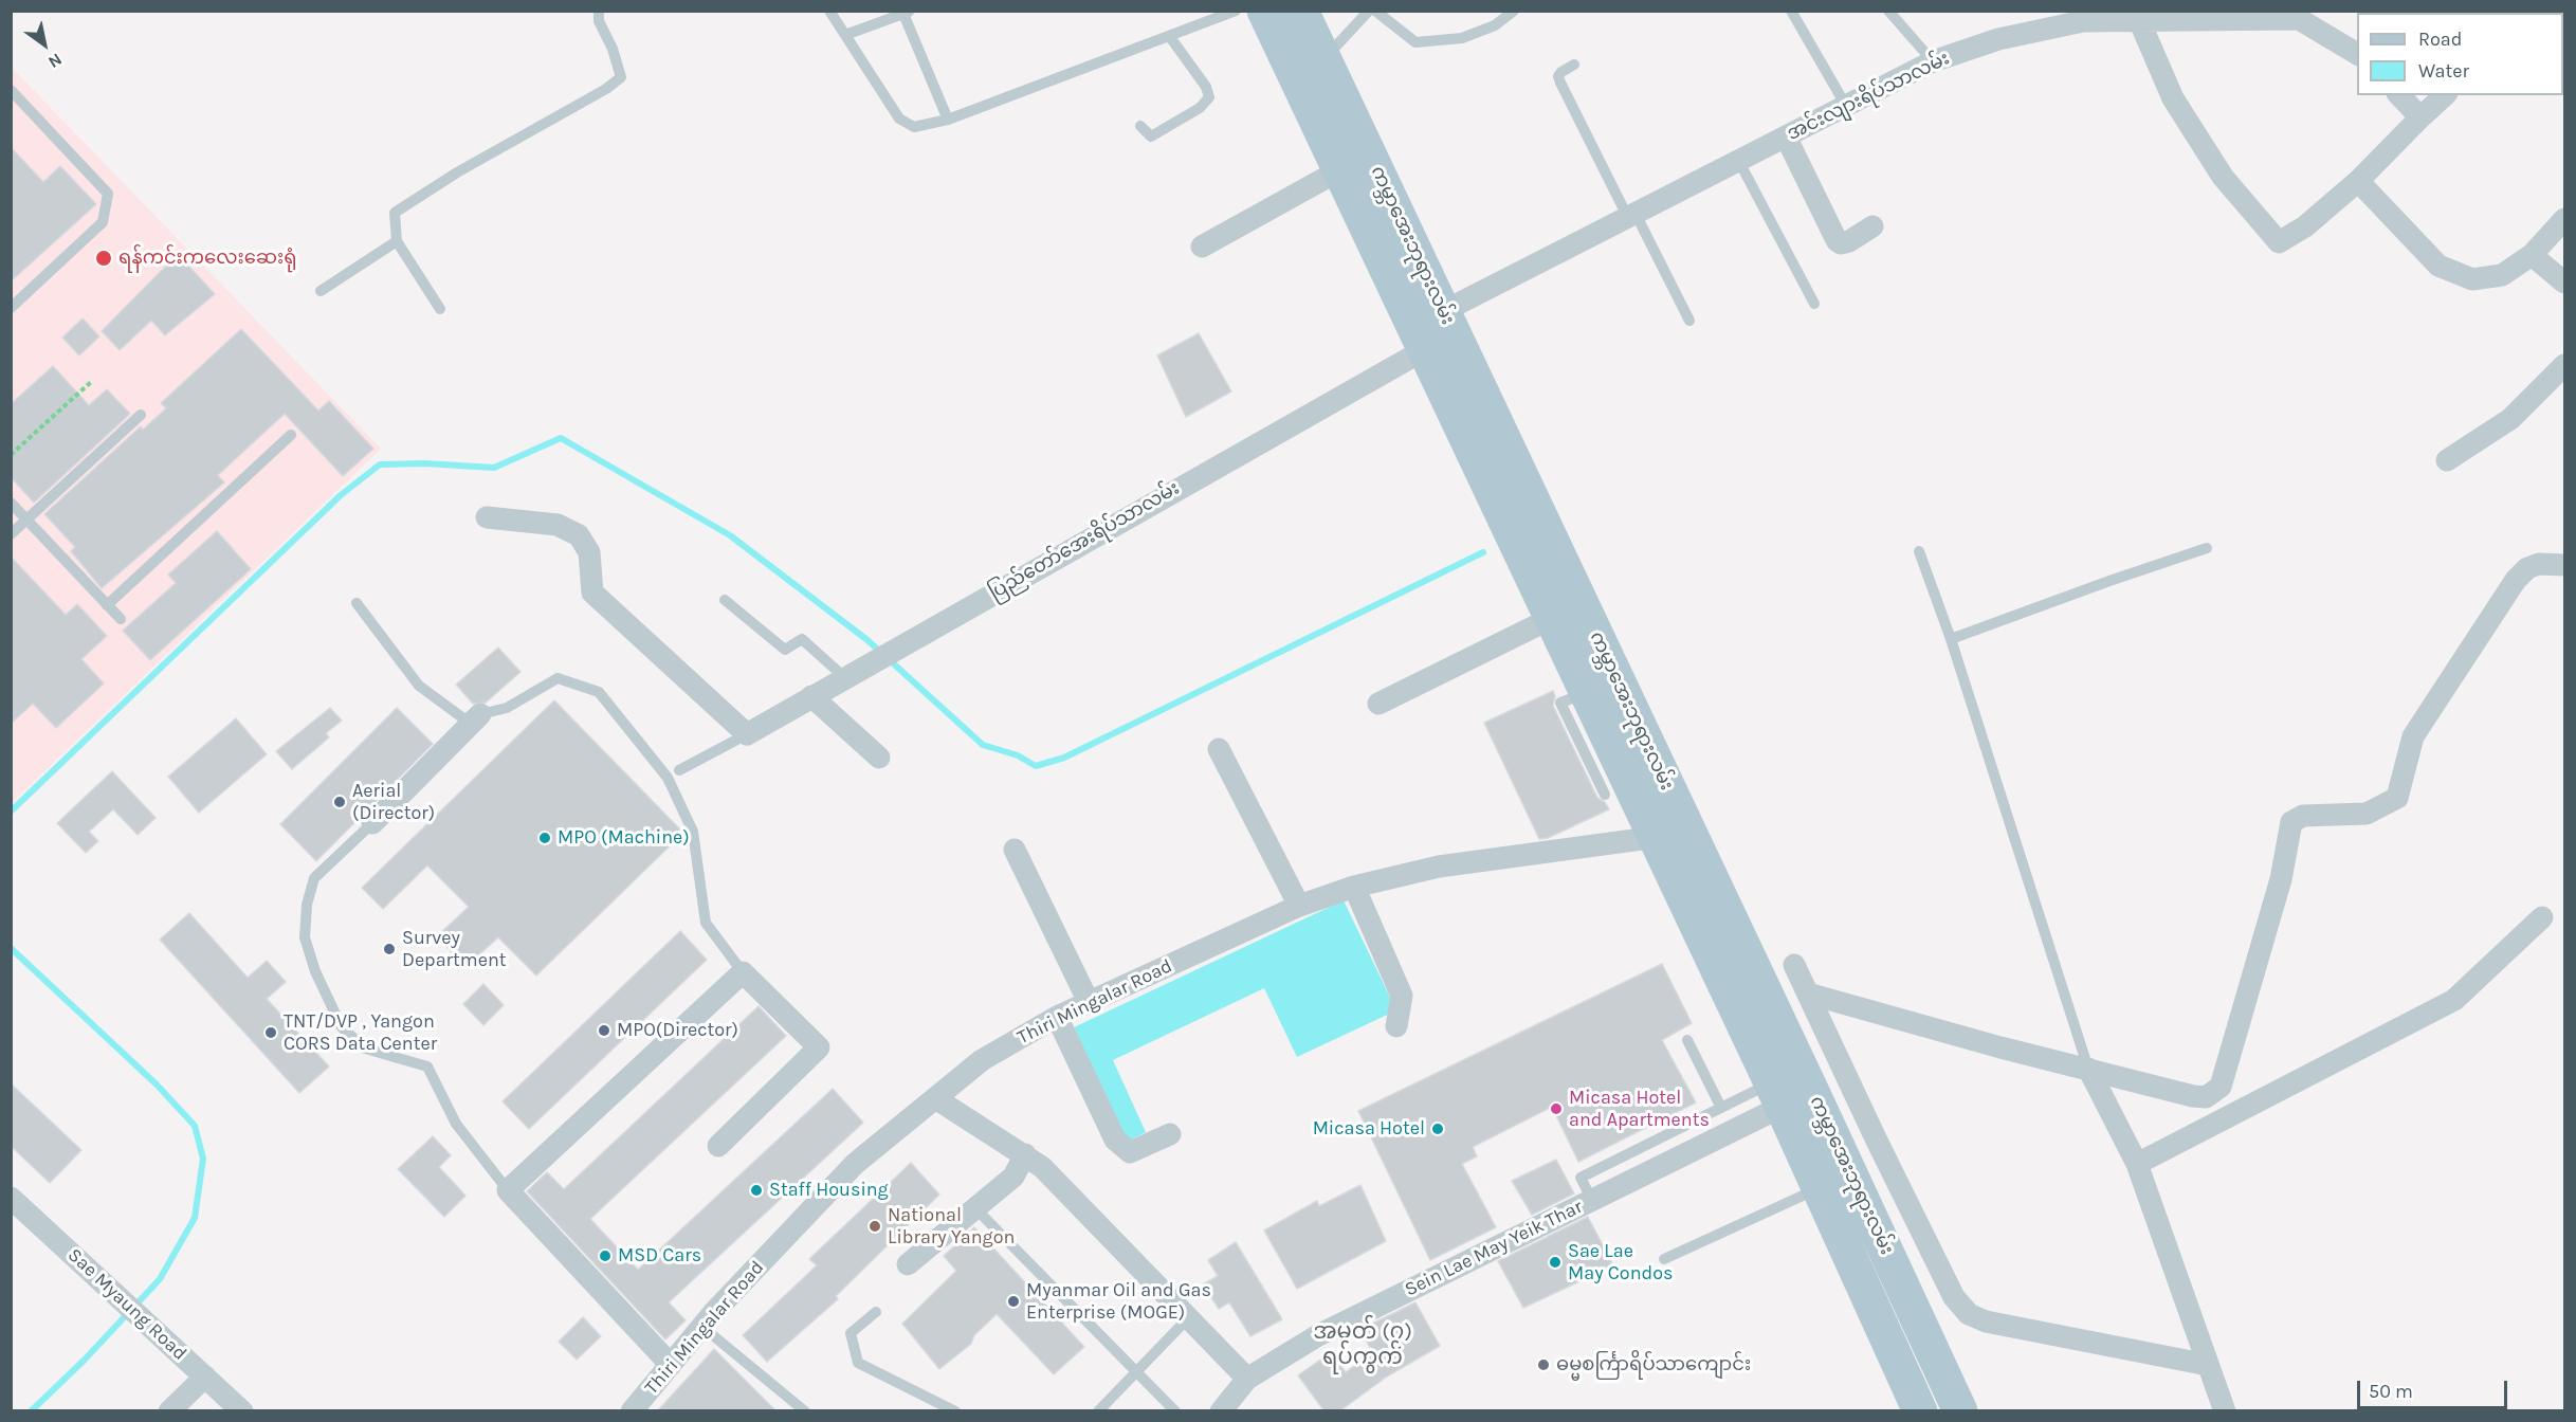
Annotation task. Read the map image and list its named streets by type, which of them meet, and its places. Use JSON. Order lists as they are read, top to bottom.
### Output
{
  "streets": {
    "main road": ["ကမ္ဘာအေးဘုရားလမ်း"],
    "street": [
      "အင်းလျားရိပ်သာလမ်း",
      "ပြည်တော်အေးရိပ်သာလမ်း",
      "Thiri Mingalar Road",
      "Sein Lae May Yeik Thar",
      "Sae Myaung Road"
    ]
  },
  "crossings": [
    ["အင်းလျားရိပ်သာလမ်း", "ကမ္ဘာအေးဘုရားလမ်း"],
    ["အင်းလျားရိပ်သာလမ်း", "ပြည်တော်အေးရိပ်သာလမ်း"],
    ["ကမ္ဘာအေးဘုရားလမ်း", "ပြည်တော်အေးရိပ်သာလမ်း"],
    ["ကမ္ဘာအေးဘုရားလမ်း", "Thiri Mingalar Road"],
    ["ကမ္ဘာအေးဘုရားလမ်း", "Sein Lae May Yeik Thar"]
  ],
  "districts": ["အမှတ် (၇) ရပ်ကွက်"],
  "places": [
    "ရန်ကင်းကလေးဆေးရုံ",
    "Aerial (Director)",
    "MPO (Machine)",
    "Survey Department",
    "MPO(Director)",
    "TNT/DVP , Yangon CORS Data Center",
    "Micasa Hotel and Apartments",
    "Micasa Hotel",
    "Staff Housing",
    "National Library Yangon",
    "MSD Cars",
    "Sae Lae May Condos",
    "Myanmar Oil and Gas Enterprise (MOGE)",
    "ဓမ္မစင်္ကြာရိပ်သာကျောင်း"
  ],
  "legend": ["Road", "Water"],
  "scale_bar": "50 m",
  "north": "bottom right"
}
